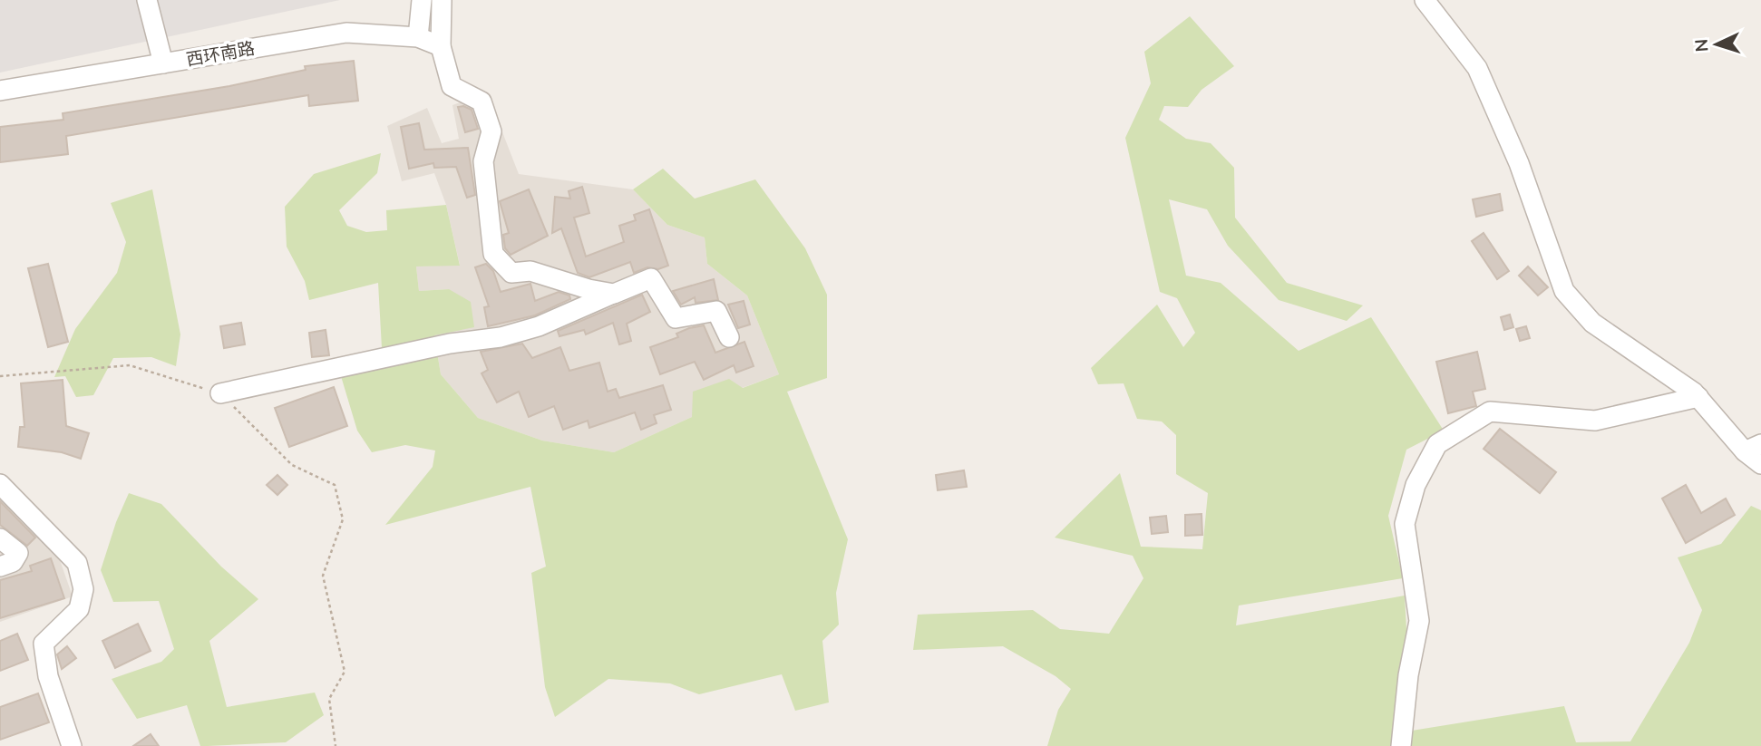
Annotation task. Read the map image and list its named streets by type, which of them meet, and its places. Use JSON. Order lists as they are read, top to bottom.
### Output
{
  "streets": {
    "street": ["西环南路"]
  },
  "north": "left"
}
